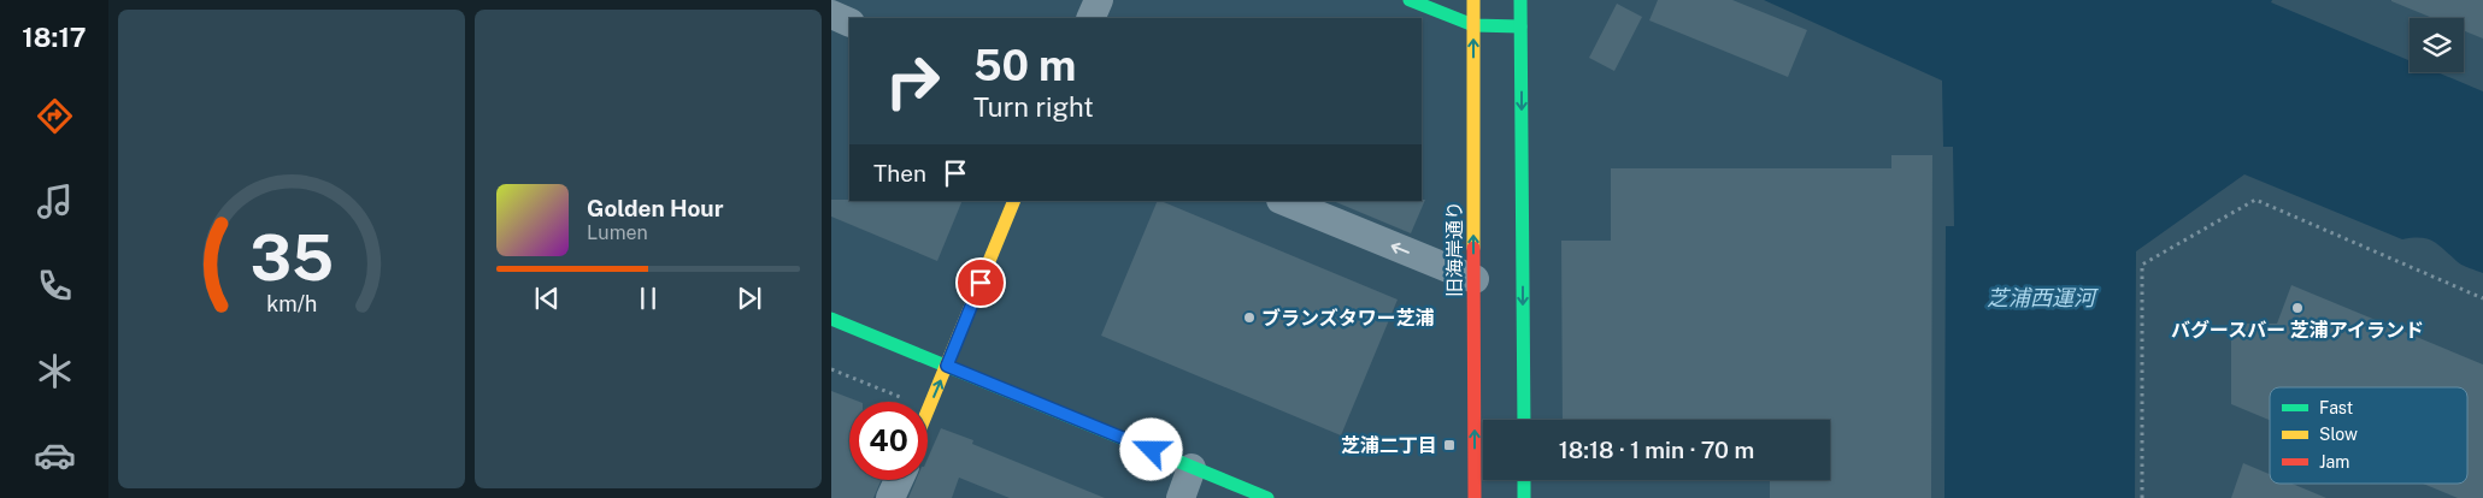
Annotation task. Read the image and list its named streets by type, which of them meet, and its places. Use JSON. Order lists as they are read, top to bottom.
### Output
{
  "streets": {
    "main road": ["旧海岸通り"]
  },
  "water": ["芝浦西運河"],
  "places": {
    "other": ["バグースバー 芝浦アイランド", "ブランズタワー芝浦"],
    "transit": ["芝浦二丁目"]
  },
  "legend": ["Fast", "Slow", "Jam"],
  "page": {
    "tabs": "18:17",
    "turn": ["50 m", "Turn right"],
    "then": "Then",
    "song": ["Golden Hour", "Lumen"],
    "limit": "40",
    "trip": "18:18 · 1 min · 70 m",
    "gauge": ["35", "km/h"]
  }
}
